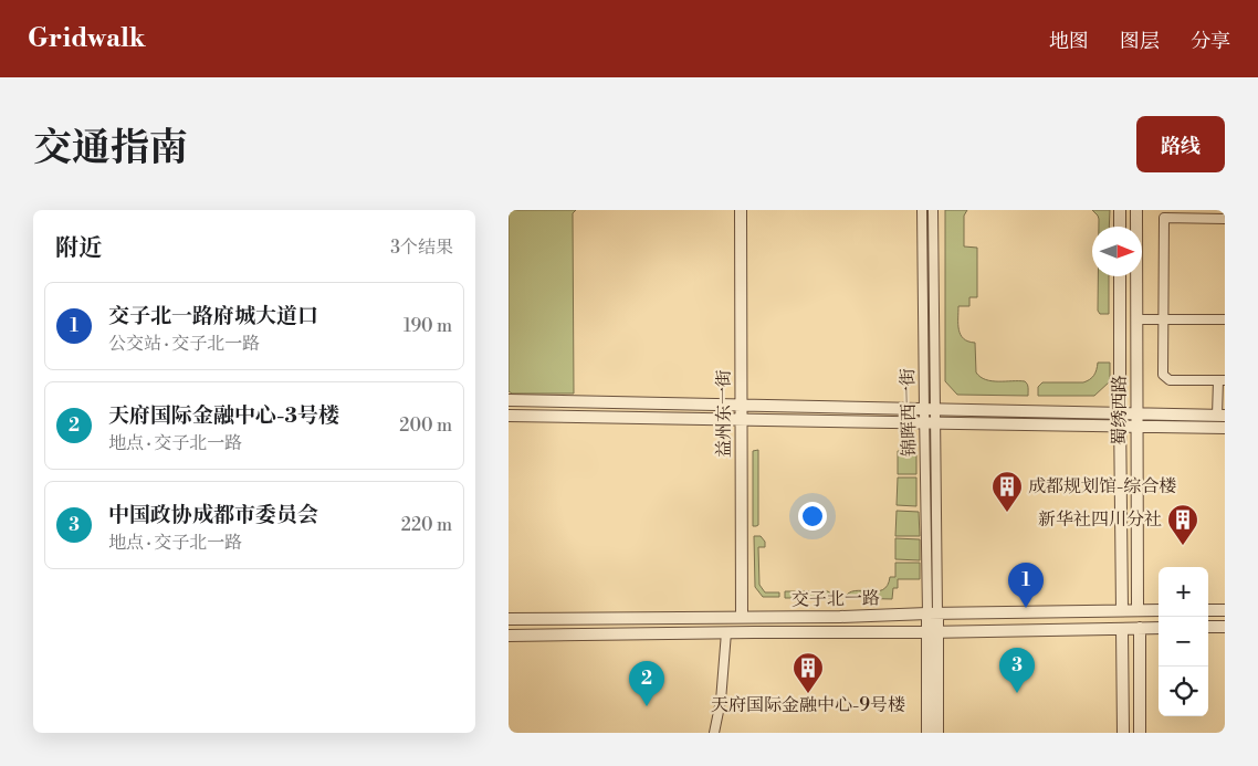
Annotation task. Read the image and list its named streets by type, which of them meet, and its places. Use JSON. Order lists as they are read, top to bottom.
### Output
{
  "streets": {
    "street": [
      "蜀绣西路",
      "锦晖西一街",
      "益州东一街",
      "交子北一路"
    ]
  },
  "crossings": [
    ["蜀绣西路", "交子北一路"],
    ["锦晖西一街", "交子北一路"],
    ["益州东一街", "交子北一路"]
  ],
  "places": {
    "building": ["成都规划馆-综合楼", "新华社四川分社", "天府国际金融中心-9号楼"]
  },
  "north": "right",
  "page": {
    "header": "Gridwalk",
    "nav": ["地图", "图层", "分享"],
    "title": "交通指南",
    "buttons": "路线",
    "heading": ["附近", "3个结果"],
    "list": [
      {
        "mark": "1",
        "name": "交子北一路府城大道口",
        "note": "公交站 · 交子北一路",
        "value": "190 m"
      },
      {
        "mark": "2",
        "name": "天府国际金融中心-3号楼",
        "note": "地点 · 交子北一路",
        "value": "200 m"
      },
      {
        "mark": "3",
        "name": "中国政协成都市委员会",
        "note": "地点 · 交子北一路",
        "value": "220 m"
      }
    ],
    "pins": ["1", "3", "2"],
    "map_buttons": ["+", "−"]
  }
}
